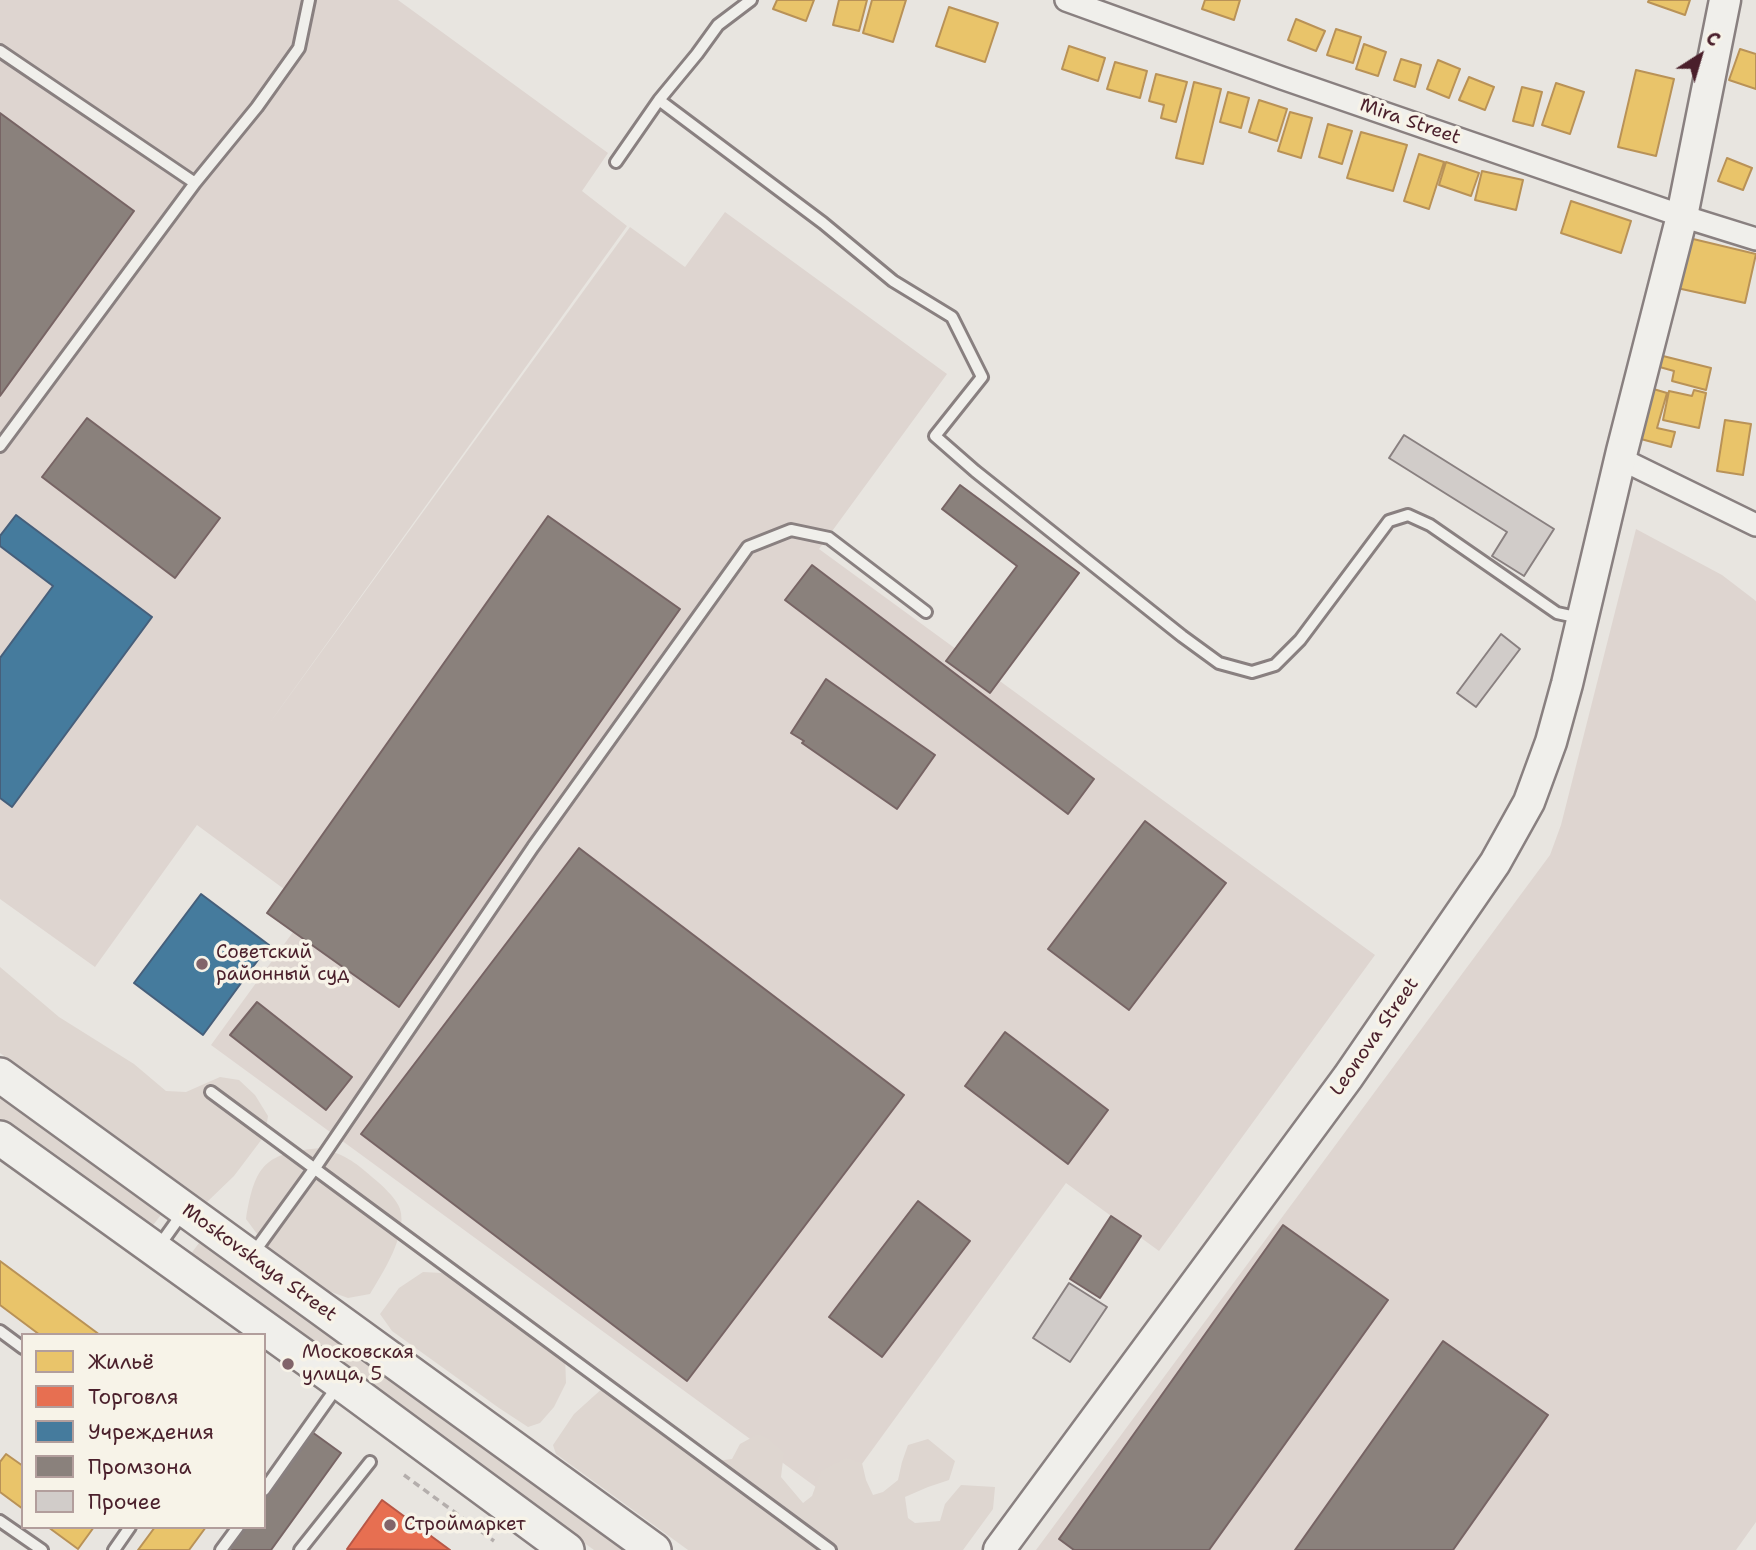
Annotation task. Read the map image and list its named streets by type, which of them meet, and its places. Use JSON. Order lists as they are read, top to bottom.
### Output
{
  "streets": {
    "main road": ["Moskovskaya Street"],
    "street": ["Mira Street", "Leonova Street"]
  },
  "crossings": [
    ["Mira Street", "Leonova Street"]
  ],
  "places": ["Советский районный суд", "Московская улица, 5", "Строймаркет"],
  "legend": [
    "Жильё",
    "Торговля",
    "Учреждения",
    "Промзона",
    "Прочее"
  ],
  "north": "top right"
}
